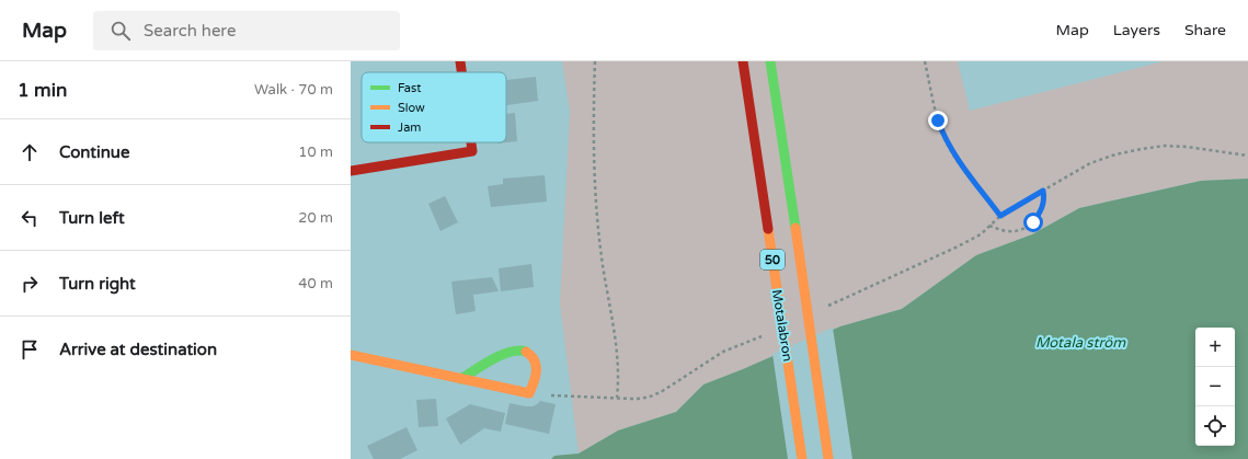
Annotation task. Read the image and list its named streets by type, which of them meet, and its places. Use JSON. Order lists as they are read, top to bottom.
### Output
{
  "streets": {
    "main road": ["50", "Motalabron"]
  },
  "water": ["Motala ström"],
  "legend": ["Fast", "Slow", "Jam"],
  "page": {
    "header": "Map",
    "search": "Search here",
    "nav": ["Map", "Layers", "Share"],
    "heading": ["1 min", "Walk · 70 m"],
    "list": [
      ["Continue", "10 m"],
      ["Turn left", "20 m"],
      ["Turn right", "40 m"],
      "Arrive at destination"
    ],
    "map_buttons": ["+", "−"]
  }
}
